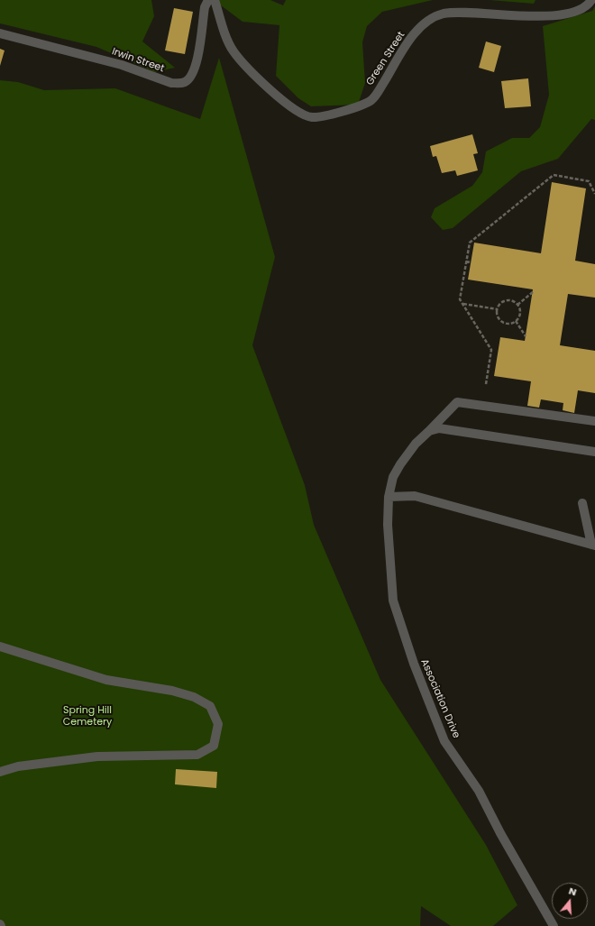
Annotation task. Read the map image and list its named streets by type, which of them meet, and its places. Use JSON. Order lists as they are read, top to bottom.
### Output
{
  "streets": {
    "street": ["Green Street", "Irwin Street", "Association Drive"]
  },
  "parks": ["Spring Hill Cemetery"],
  "north": "top"
}
